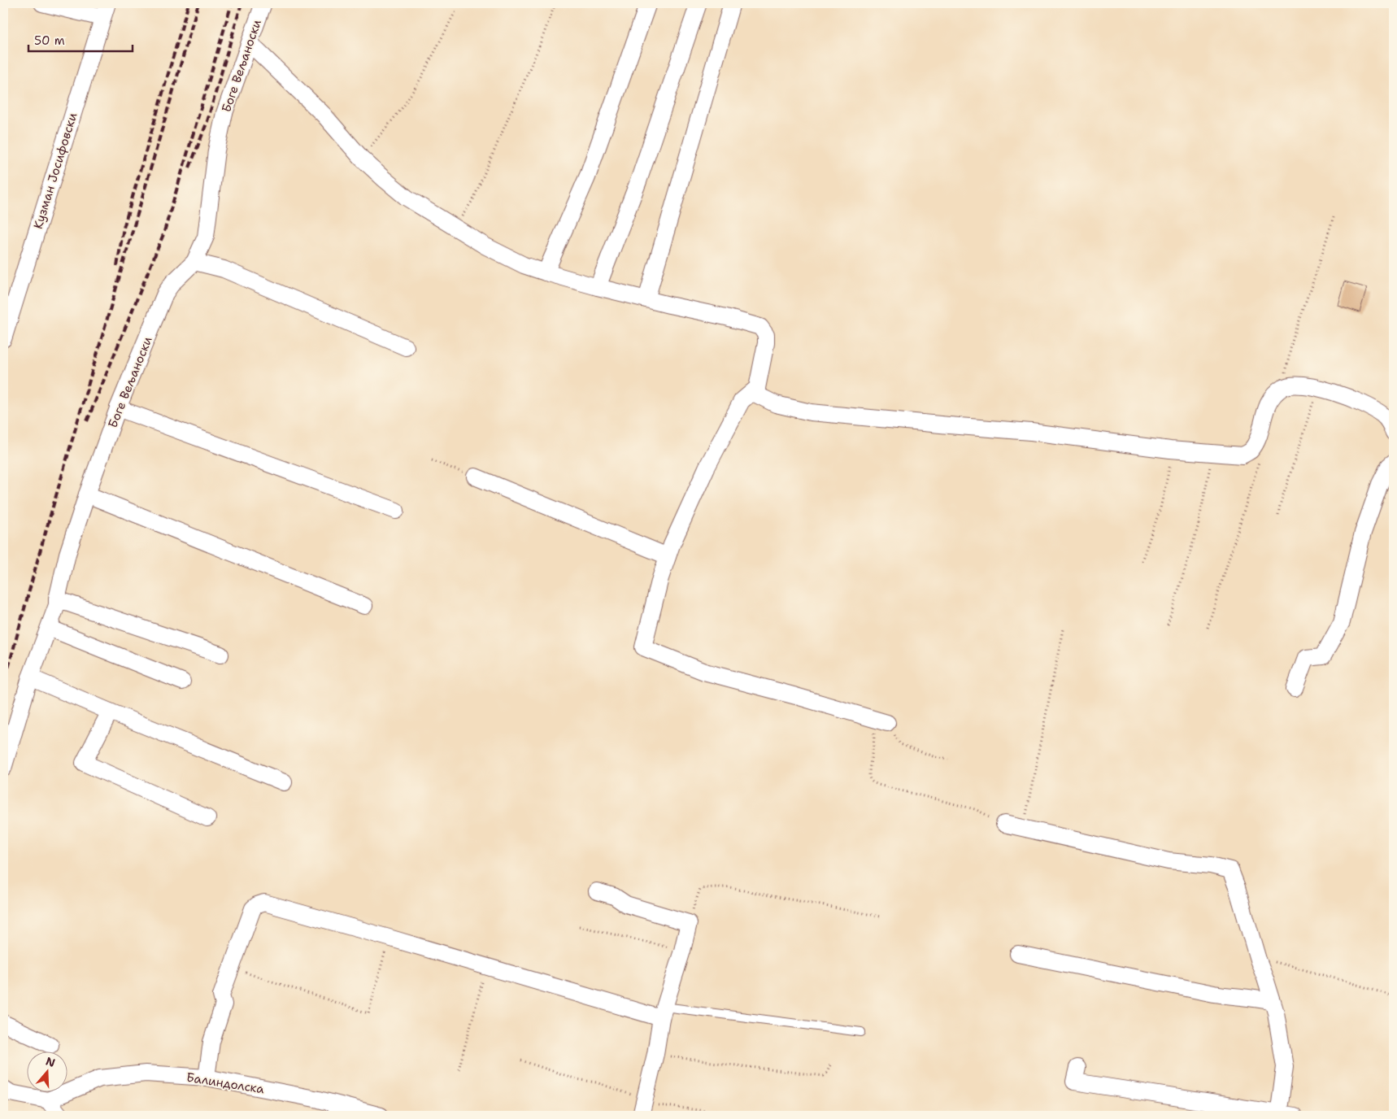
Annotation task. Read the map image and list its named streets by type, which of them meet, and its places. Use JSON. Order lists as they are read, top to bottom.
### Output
{
  "streets": {
    "street": ["Боге Вељаноски", "Кузман Јосифовски", "Балиндолска"]
  },
  "scale_bar": "50 m",
  "north": "top"
}
